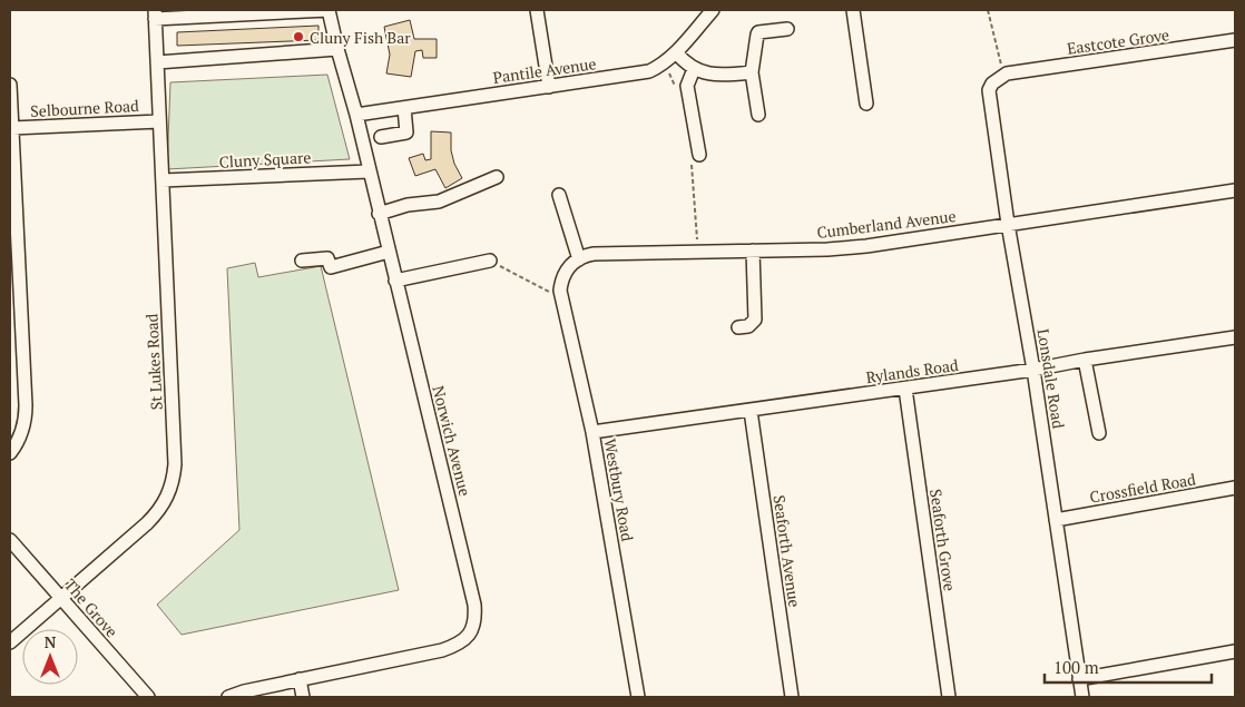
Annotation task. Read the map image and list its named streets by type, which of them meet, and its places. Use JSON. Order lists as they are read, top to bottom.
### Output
{
  "streets": {
    "street": [
      "Eastcote Grove",
      "Pantile Avenue",
      "Selbourne Road",
      "Cluny Square",
      "Cumberland Avenue",
      "St Lukes Road",
      "Rylands Road",
      "Lonsdale Road",
      "Norwich Avenue",
      "Crossfield Road",
      "Westbury Road",
      "Seaforth Grove",
      "Seaforth Avenue",
      "The Grove"
    ]
  },
  "crossings": [
    ["Eastcote Grove", "Lonsdale Road"],
    ["Pantile Avenue", "Norwich Avenue"],
    ["Selbourne Road", "St Lukes Road"],
    ["Cluny Square", "St Lukes Road"],
    ["Cluny Square", "Norwich Avenue"],
    ["Cumberland Avenue", "Lonsdale Road"],
    ["St Lukes Road", "The Grove"],
    ["Rylands Road", "Lonsdale Road"],
    ["Rylands Road", "Westbury Road"],
    ["Rylands Road", "Seaforth Grove"],
    ["Rylands Road", "Seaforth Avenue"],
    ["Lonsdale Road", "Crossfield Road"]
  ],
  "places": ["Cluny Fish Bar"],
  "scale_bar": "100 m",
  "north": "top"
}
